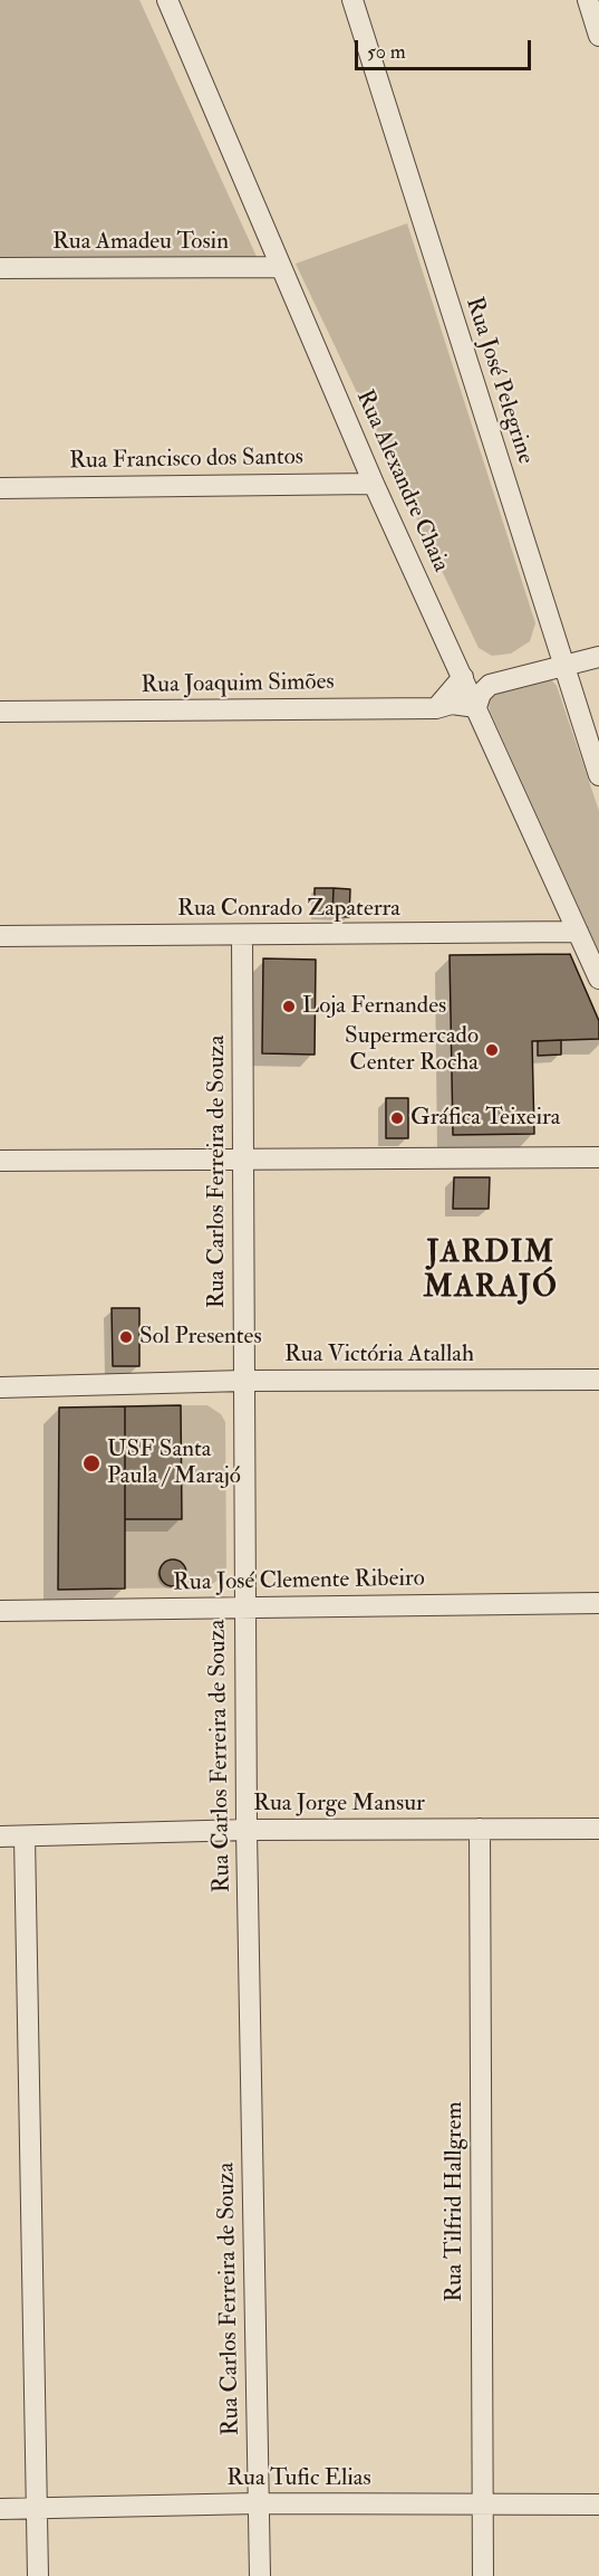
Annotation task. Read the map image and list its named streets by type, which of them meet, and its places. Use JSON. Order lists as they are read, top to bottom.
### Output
{
  "streets": {
    "street": [
      "Rua Amadeu Tosin",
      "Rua José Pelegrine",
      "Rua Francisco dos Santos",
      "Rua Alexandre Chaia",
      "Rua Joaquim Simões",
      "Rua Conrado Zapaterra",
      "Rua Carlos Ferreira de Souza",
      "Rua Victória Atallah",
      "Rua José Clemente Ribeiro",
      "Rua Jorge Mansur",
      "Rua Tilfrid Hallgrem",
      "Rua Tufic Elias"
    ]
  },
  "crossings": [
    ["Rua Amadeu Tosin", "Rua Alexandre Chaia"],
    ["Rua Francisco dos Santos", "Rua Alexandre Chaia"],
    ["Rua Alexandre Chaia", "Rua Joaquim Simões"],
    ["Rua Alexandre Chaia", "Rua Conrado Zapaterra"],
    ["Rua Conrado Zapaterra", "Rua Carlos Ferreira de Souza"],
    ["Rua Carlos Ferreira de Souza", "Rua Victória Atallah"],
    ["Rua Carlos Ferreira de Souza", "Rua José Clemente Ribeiro"],
    ["Rua Carlos Ferreira de Souza", "Rua Jorge Mansur"],
    ["Rua Carlos Ferreira de Souza", "Rua Tufic Elias"],
    ["Rua Jorge Mansur", "Rua Tilfrid Hallgrem"],
    ["Rua Tilfrid Hallgrem", "Rua Tufic Elias"]
  ],
  "districts": ["JARDIM MARAJÓ"],
  "places": [
    "Loja Fernandes",
    "Supermercado Center Rocha",
    "Gráfica Teixeira",
    "Sol Presentes",
    "USF Santa Paula / Marajó"
  ],
  "scale_bar": "50 m"
}
